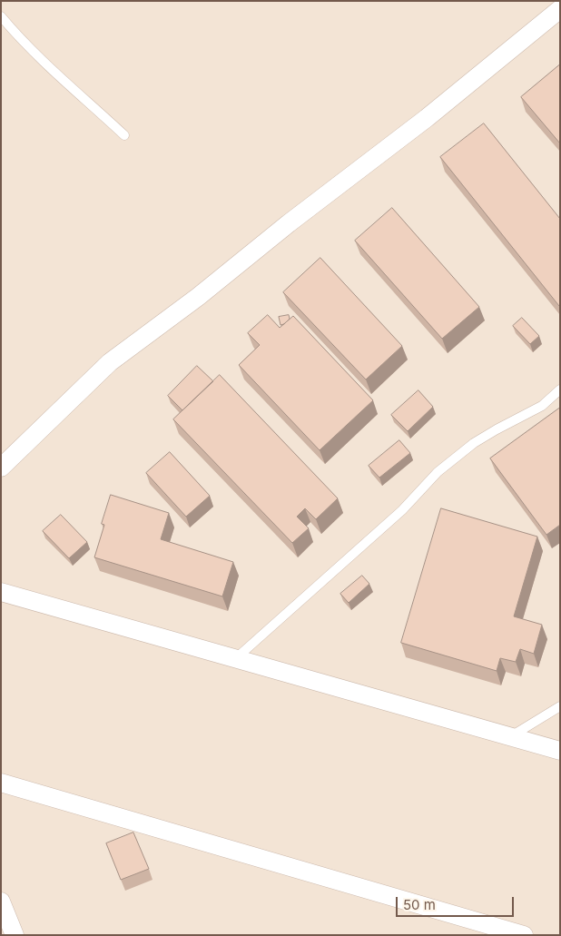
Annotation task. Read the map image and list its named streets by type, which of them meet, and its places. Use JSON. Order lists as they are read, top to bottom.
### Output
{
  "scale_bar": "50 m"
}
